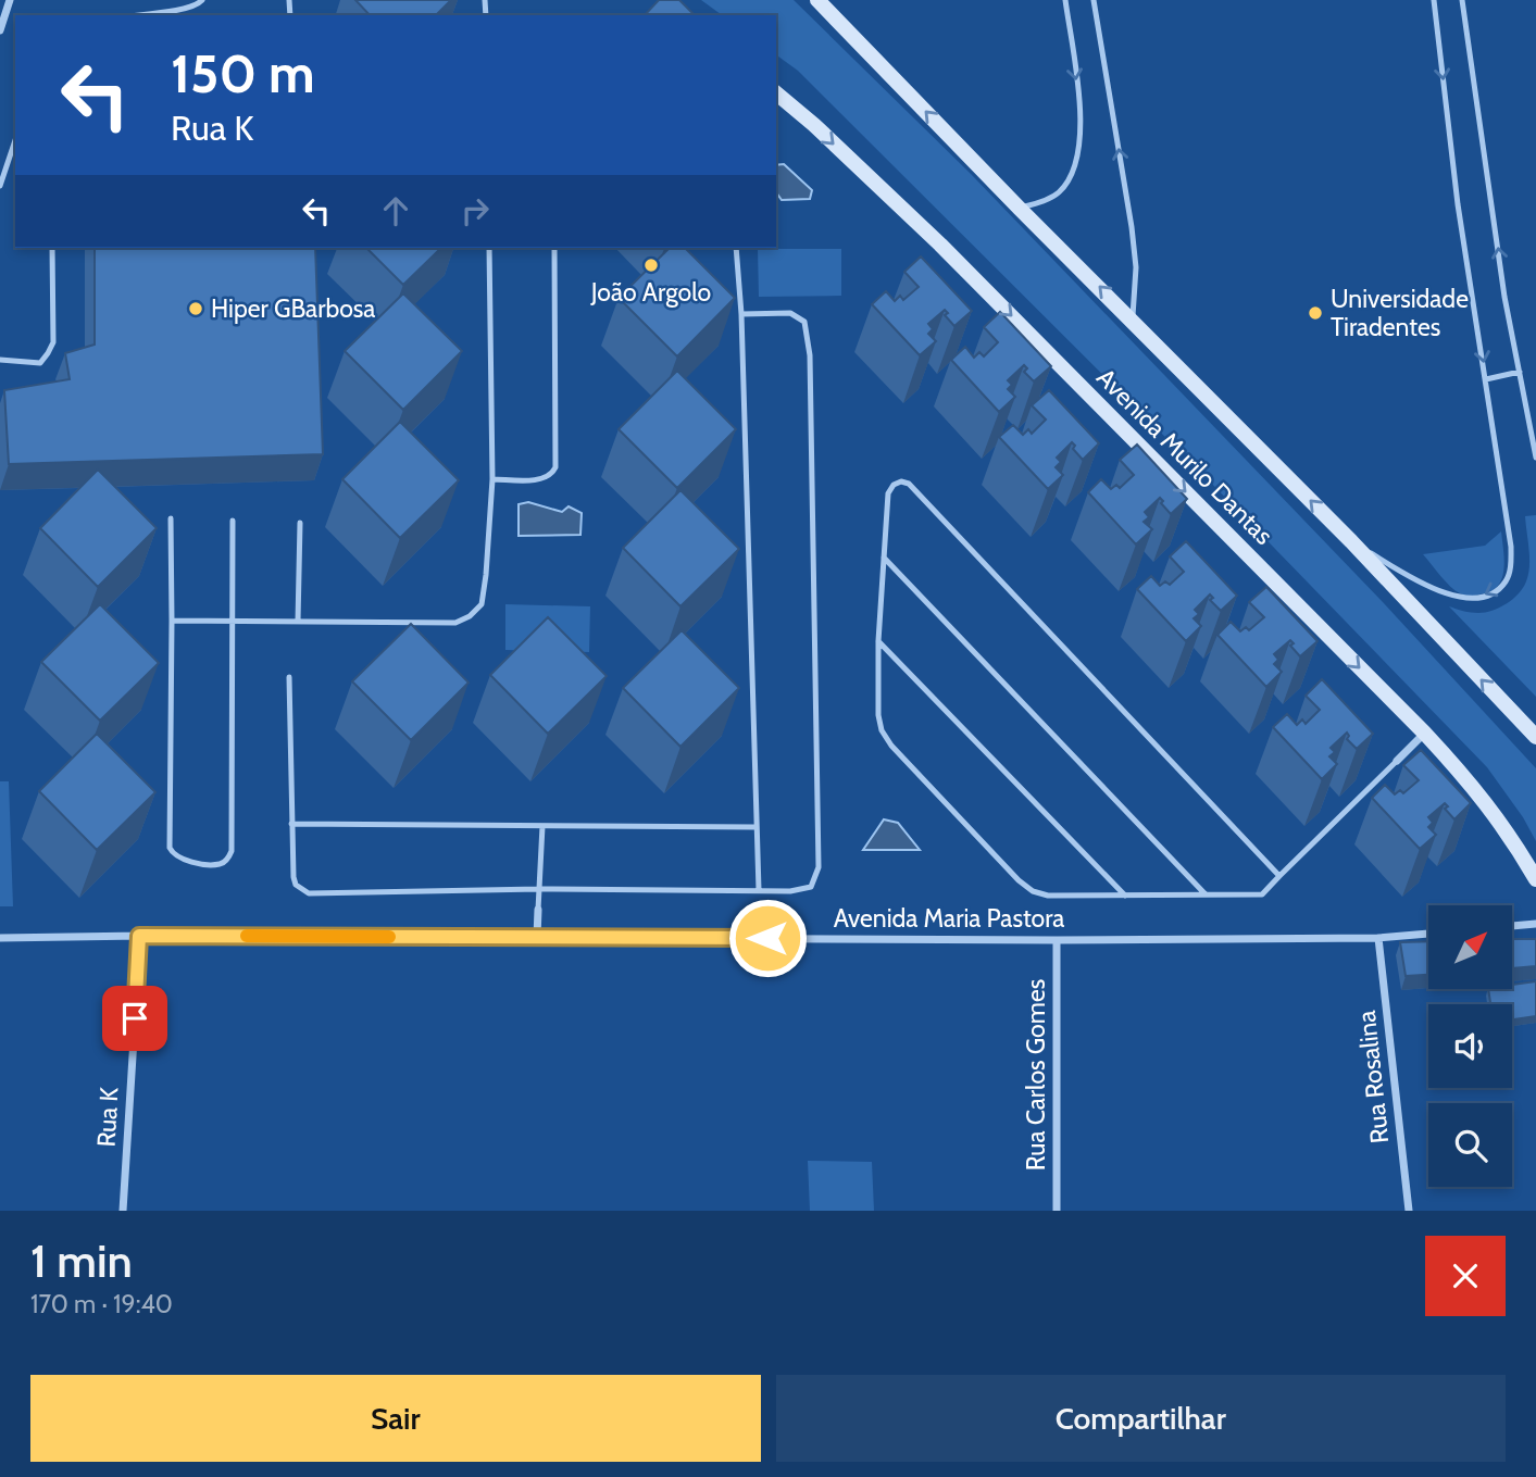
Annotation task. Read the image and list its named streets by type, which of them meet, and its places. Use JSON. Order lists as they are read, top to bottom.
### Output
{
  "streets": {
    "main road": ["Avenida Murilo Dantas"],
    "street": [
      "Avenida Maria Pastora",
      "Rua Carlos Gomes",
      "Rua Rosalina",
      "Rua K"
    ]
  },
  "crossings": [
    ["Avenida Maria Pastora", "Rua Carlos Gomes"],
    ["Avenida Maria Pastora", "Rua Rosalina"],
    ["Avenida Maria Pastora", "Rua K"]
  ],
  "places": ["João Argolo", "Hiper GBarbosa", "Universidade Tiradentes"],
  "north": "top right",
  "page": {
    "turn": ["150 m", "Rua K"],
    "heading": ["1 min", "170 m · 19:40"],
    "buttons": ["Sair", "Compartilhar"]
  }
}
